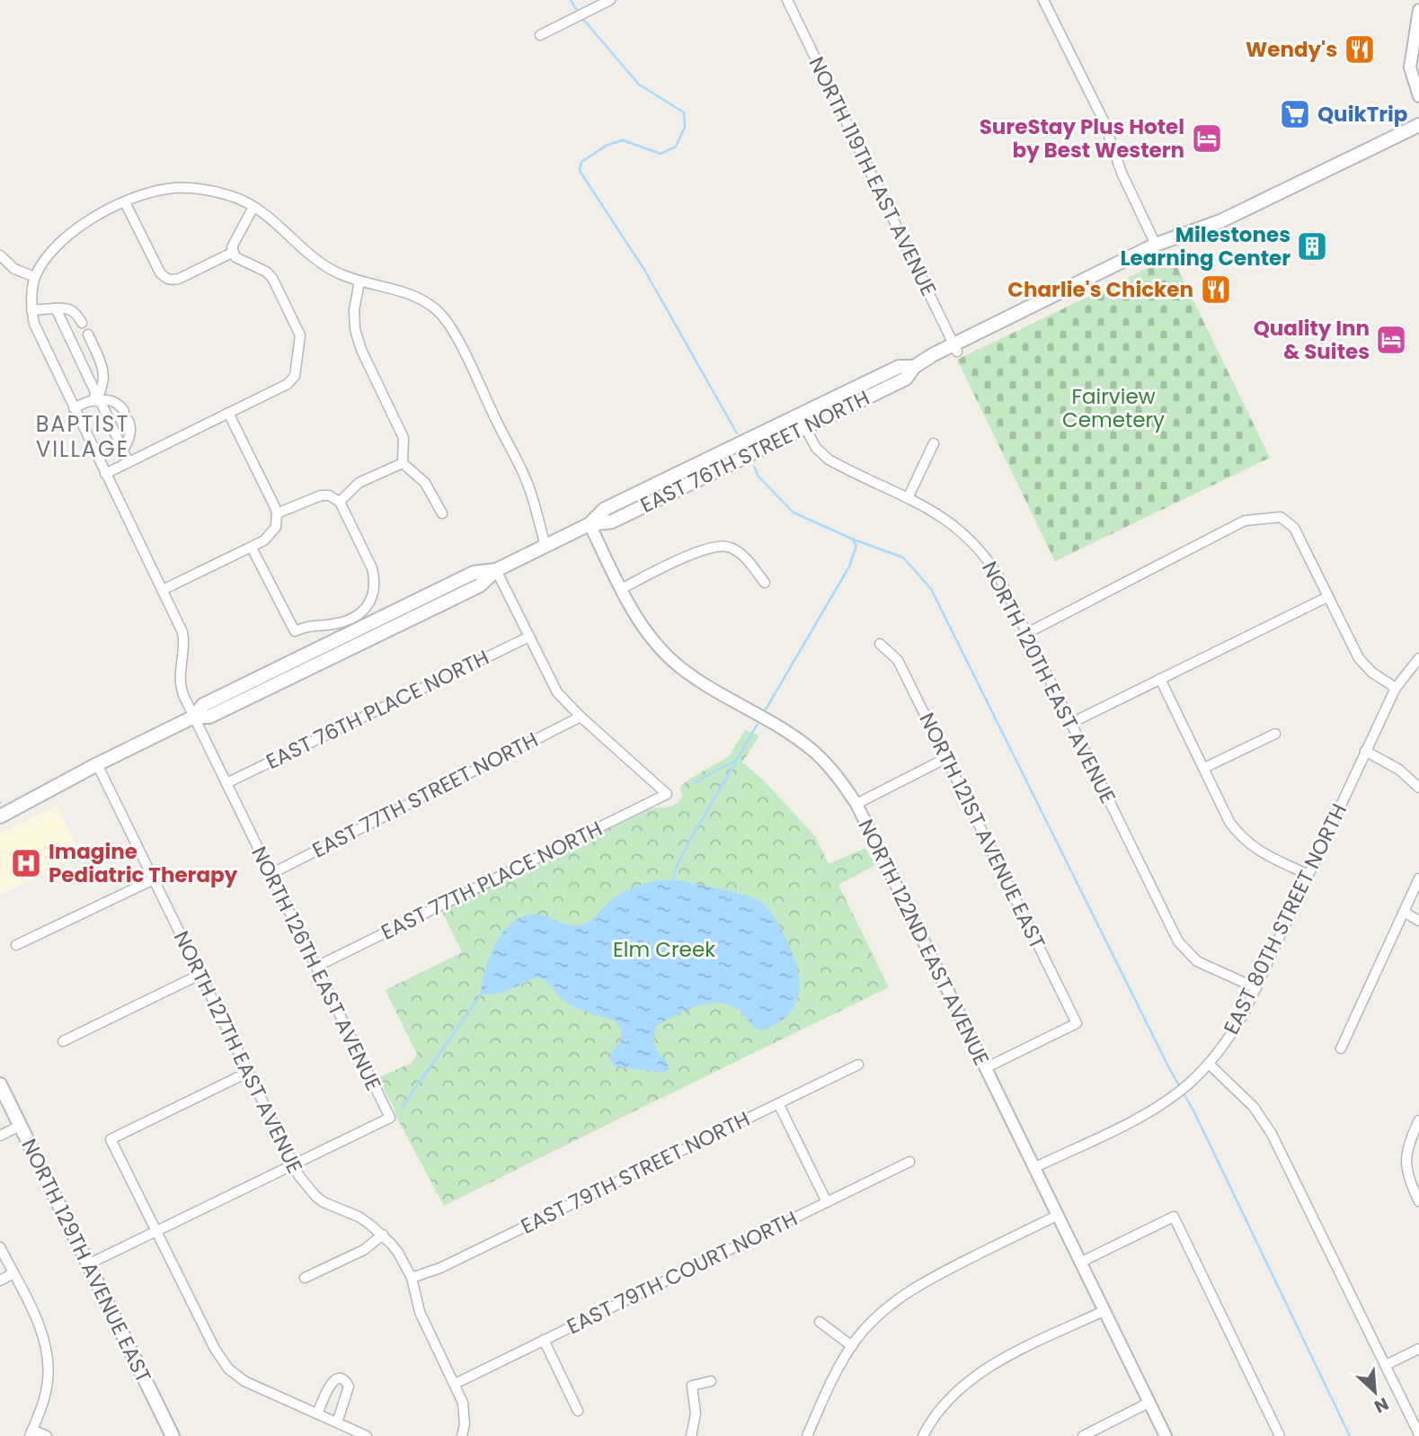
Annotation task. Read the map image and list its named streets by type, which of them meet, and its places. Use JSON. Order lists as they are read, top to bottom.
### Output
{
  "streets": {
    "main road": ["EAST 76TH STREET NORTH", "NORTH 129TH AVENUE EAST"],
    "street": [
      "NORTH 119TH EAST AVENUE",
      "NORTH 120TH EAST AVENUE",
      "EAST 76TH PLACE NORTH",
      "EAST 77TH STREET NORTH",
      "NORTH 121ST AVENUE EAST",
      "EAST 77TH PLACE NORTH",
      "EAST 80TH STREET NORTH",
      "NORTH 122ND EAST AVENUE",
      "NORTH 126TH EAST AVENUE",
      "NORTH 127TH EAST AVENUE",
      "EAST 79TH STREET NORTH",
      "EAST 79TH COURT NORTH"
    ]
  },
  "crossings": [
    ["NORTH 119TH EAST AVENUE", "EAST 76TH STREET NORTH"],
    ["EAST 76TH STREET NORTH", "NORTH 120TH EAST AVENUE"],
    ["EAST 76TH STREET NORTH", "NORTH 122ND EAST AVENUE"],
    ["EAST 76TH STREET NORTH", "NORTH 126TH EAST AVENUE"],
    ["EAST 76TH STREET NORTH", "NORTH 127TH EAST AVENUE"],
    ["NORTH 120TH EAST AVENUE", "EAST 80TH STREET NORTH"],
    ["EAST 76TH PLACE NORTH", "NORTH 126TH EAST AVENUE"],
    ["EAST 77TH STREET NORTH", "EAST 77TH PLACE NORTH"],
    ["EAST 77TH STREET NORTH", "NORTH 126TH EAST AVENUE"],
    ["NORTH 121ST AVENUE EAST", "NORTH 122ND EAST AVENUE"],
    ["EAST 77TH PLACE NORTH", "NORTH 126TH EAST AVENUE"],
    ["EAST 80TH STREET NORTH", "NORTH 122ND EAST AVENUE"],
    ["NORTH 126TH EAST AVENUE", "NORTH 127TH EAST AVENUE"],
    ["NORTH 127TH EAST AVENUE", "EAST 79TH STREET NORTH"],
    ["NORTH 127TH EAST AVENUE", "EAST 79TH COURT NORTH"]
  ],
  "districts": ["BAPTIST VILLAGE"],
  "parks": ["Fairview Cemetery", "Elm Creek"],
  "places": {
    "restaurant": ["Wendy's", "Charlie's Chicken"],
    "supermarket": ["QuikTrip"],
    "hotel": ["SureStay Plus Hotel by Best Western", "Quality Inn & Suites"],
    "building": ["Milestones Learning Center"],
    "hospital": ["Imagine Pediatric Therapy"]
  },
  "north": "bottom right"
}
